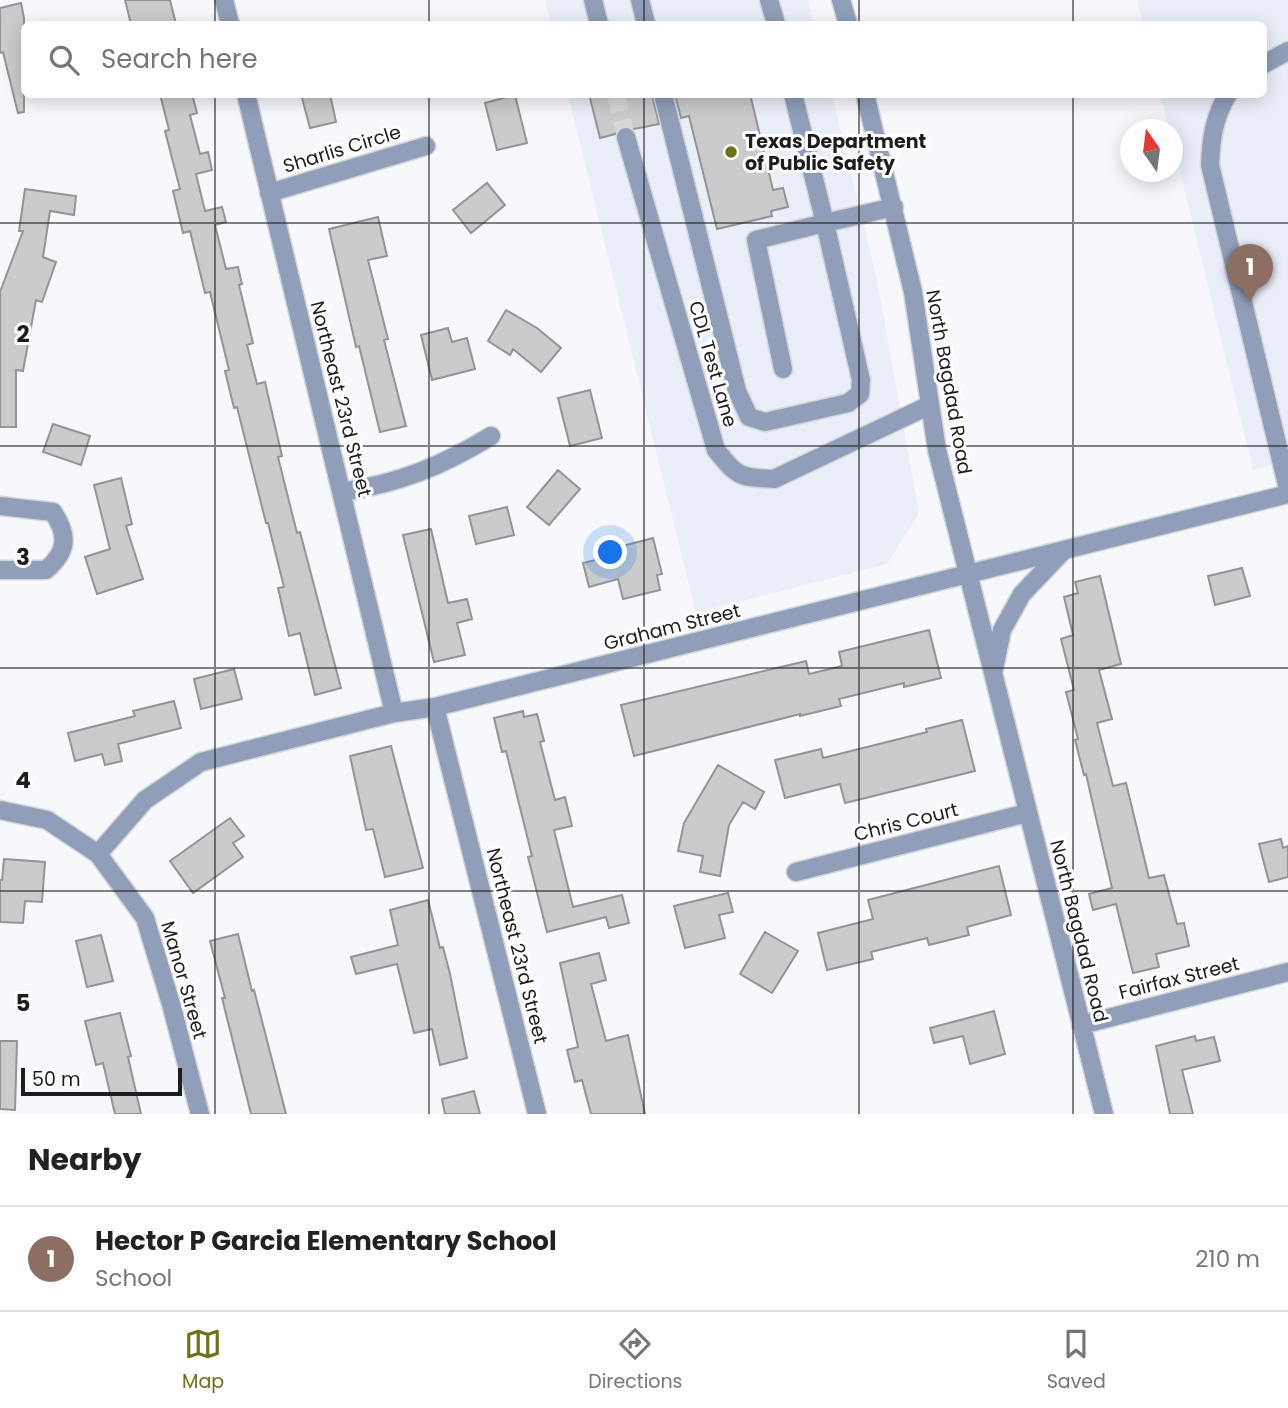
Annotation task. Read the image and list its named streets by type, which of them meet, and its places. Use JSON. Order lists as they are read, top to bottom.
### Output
{
  "streets": {
    "street": [
      "Sharlis Circle",
      "CDL Test Lane",
      "North Bagdad Road",
      "Northeast 23rd Street",
      "Graham Street",
      "Chris Court",
      "Fairfax Street",
      "Manor Street"
    ]
  },
  "crossings": [
    ["Sharlis Circle", "Northeast 23rd Street"],
    ["CDL Test Lane", "North Bagdad Road"],
    ["North Bagdad Road", "Graham Street"],
    ["North Bagdad Road", "Chris Court"],
    ["North Bagdad Road", "Fairfax Street"],
    ["Northeast 23rd Street", "Graham Street"],
    ["Graham Street", "Manor Street"]
  ],
  "places": ["Texas Department of Public Safety"],
  "scale_bar": "50 m",
  "north": "top",
  "page": {
    "search": "Search here",
    "pins": "1",
    "scale": "50 m",
    "heading": "Nearby",
    "list": [
      {
        "mark": "1",
        "name": "Hector P Garcia Elementary School",
        "note": "School",
        "value": "210 m"
      }
    ],
    "nav": ["Map", "Directions", "Saved"]
  },
  "grid": {
    "rows": [
      "2",
      "3",
      "4",
      "5"
    ]
  }
}
